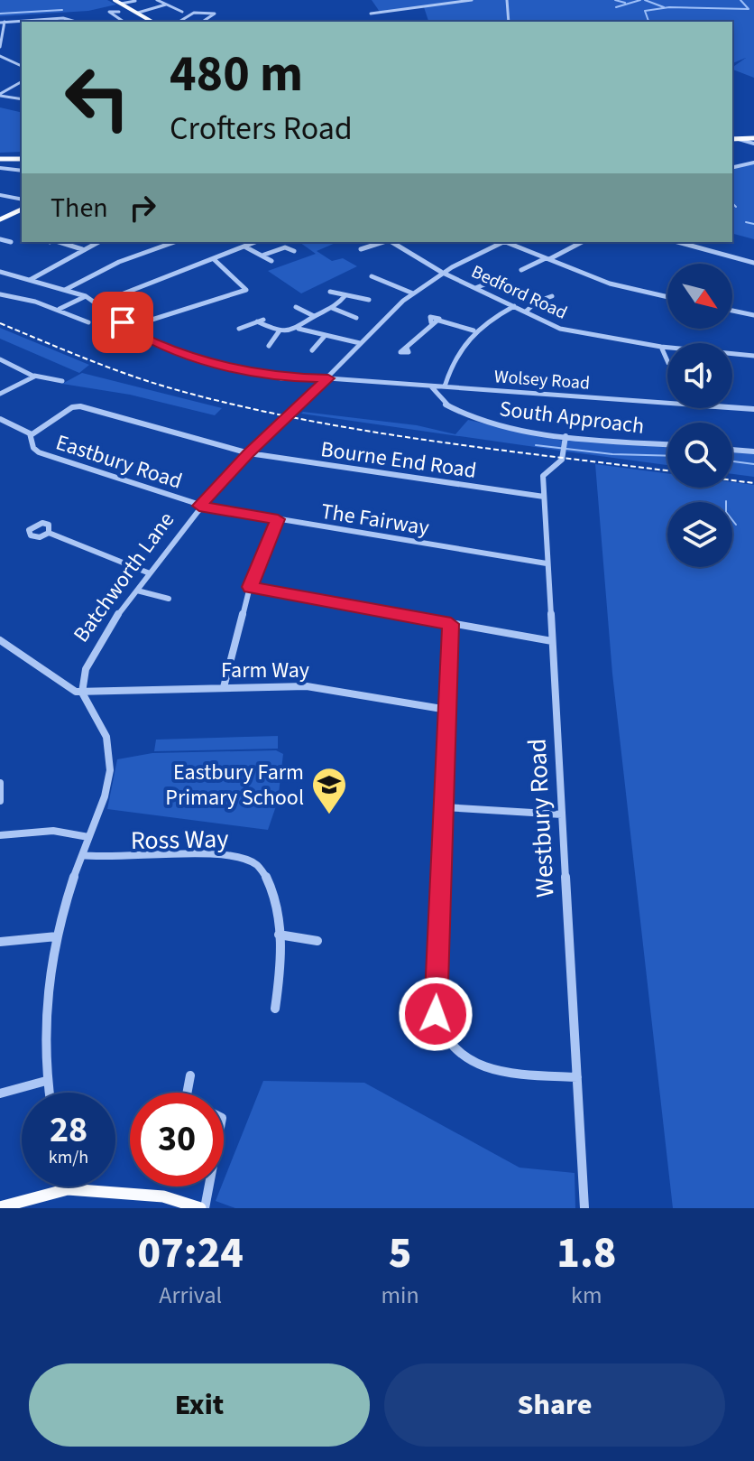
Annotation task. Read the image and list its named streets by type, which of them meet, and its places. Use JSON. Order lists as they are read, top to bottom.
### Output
{
  "streets": {
    "street": [
      "Bedford Road",
      "Wolsey Road",
      "South Approach",
      "Bourne End Road",
      "Eastbury Road",
      "The Fairway",
      "Batchworth Lane",
      "Farm Way",
      "Westbury Road",
      "Ross Way"
    ]
  },
  "crossings": [
    ["Bedford Road", "Batchworth Lane"],
    ["Wolsey Road", "South Approach"],
    ["Wolsey Road", "Batchworth Lane"],
    ["South Approach", "Westbury Road"],
    ["Bourne End Road", "Eastbury Road"],
    ["Bourne End Road", "Batchworth Lane"],
    ["Bourne End Road", "Westbury Road"],
    ["Eastbury Road", "The Fairway"],
    ["Eastbury Road", "Batchworth Lane"],
    ["The Fairway", "Batchworth Lane"],
    ["The Fairway", "Westbury Road"],
    ["Batchworth Lane", "Farm Way"]
  ],
  "places": {
    "school or university": ["Eastbury Farm Primary School"]
  },
  "north": "bottom right",
  "page": {
    "turn": ["480 m", "Crofters Road"],
    "then": "Then",
    "speed": "28 km/h",
    "limit": "30",
    "eta": [
      "07:24",
      "Arrival",
      "5",
      "min",
      "1.8",
      "km"
    ],
    "buttons": ["Exit", "Share"]
  }
}
